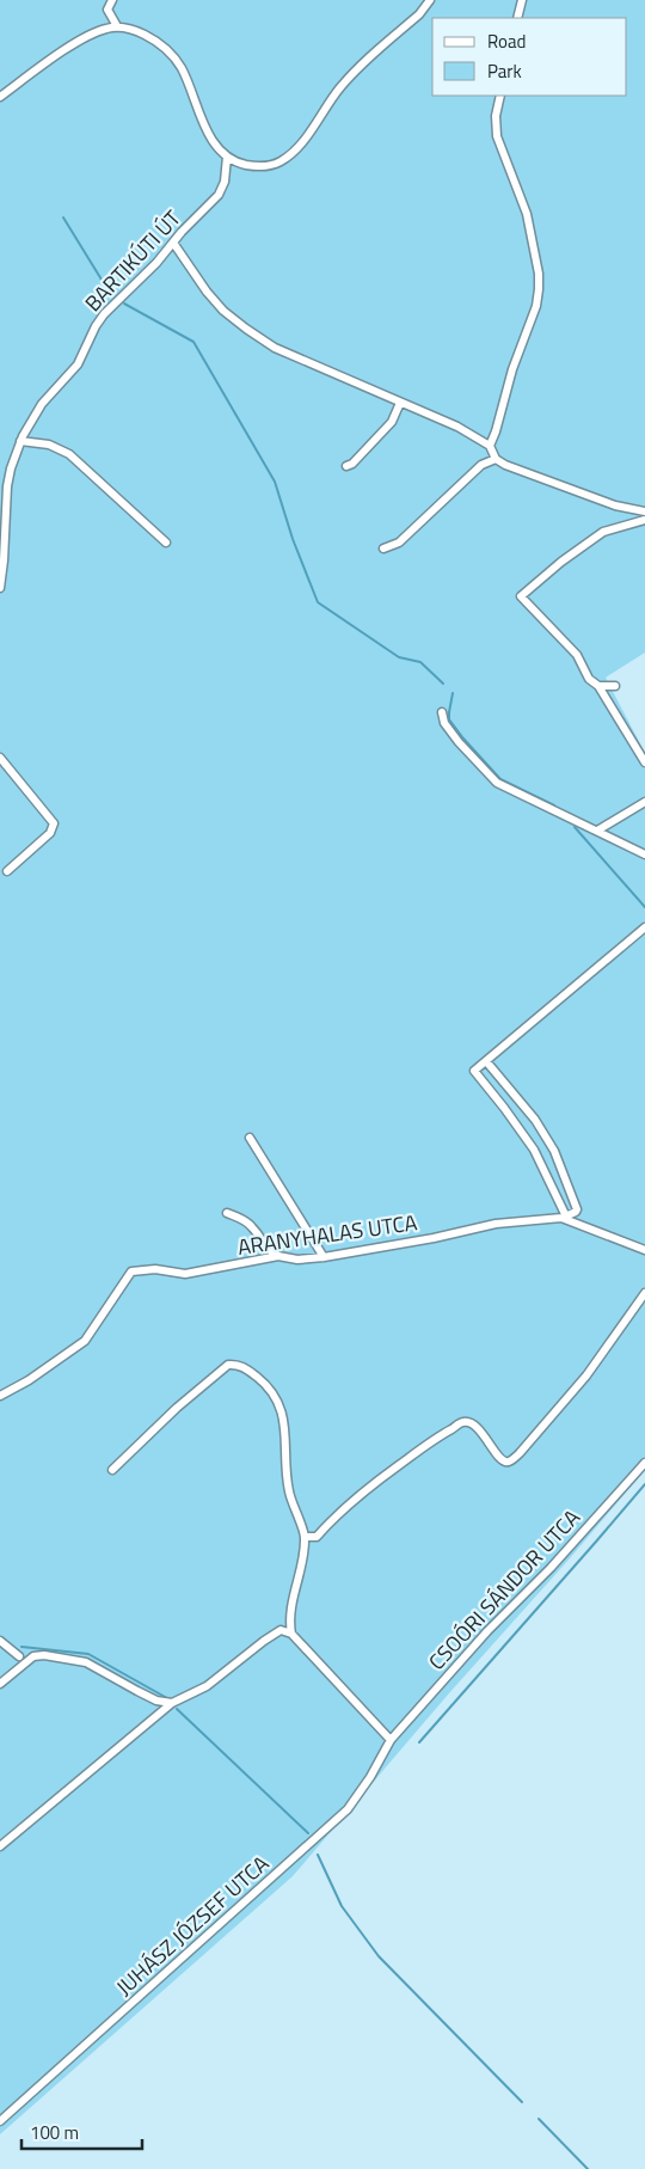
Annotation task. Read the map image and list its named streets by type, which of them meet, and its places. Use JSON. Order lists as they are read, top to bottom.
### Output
{
  "streets": {
    "street": [
      "BARTIKÚTI ÚT",
      "ARANYHALAS UTCA",
      "CSOÓRI SÁNDOR UTCA",
      "JUHÁSZ JÓZSEF UTCA"
    ]
  },
  "crossings": [
    ["CSOÓRI SÁNDOR UTCA", "JUHÁSZ JÓZSEF UTCA"]
  ],
  "legend": ["Road", "Park"],
  "scale_bar": "100 m"
}
